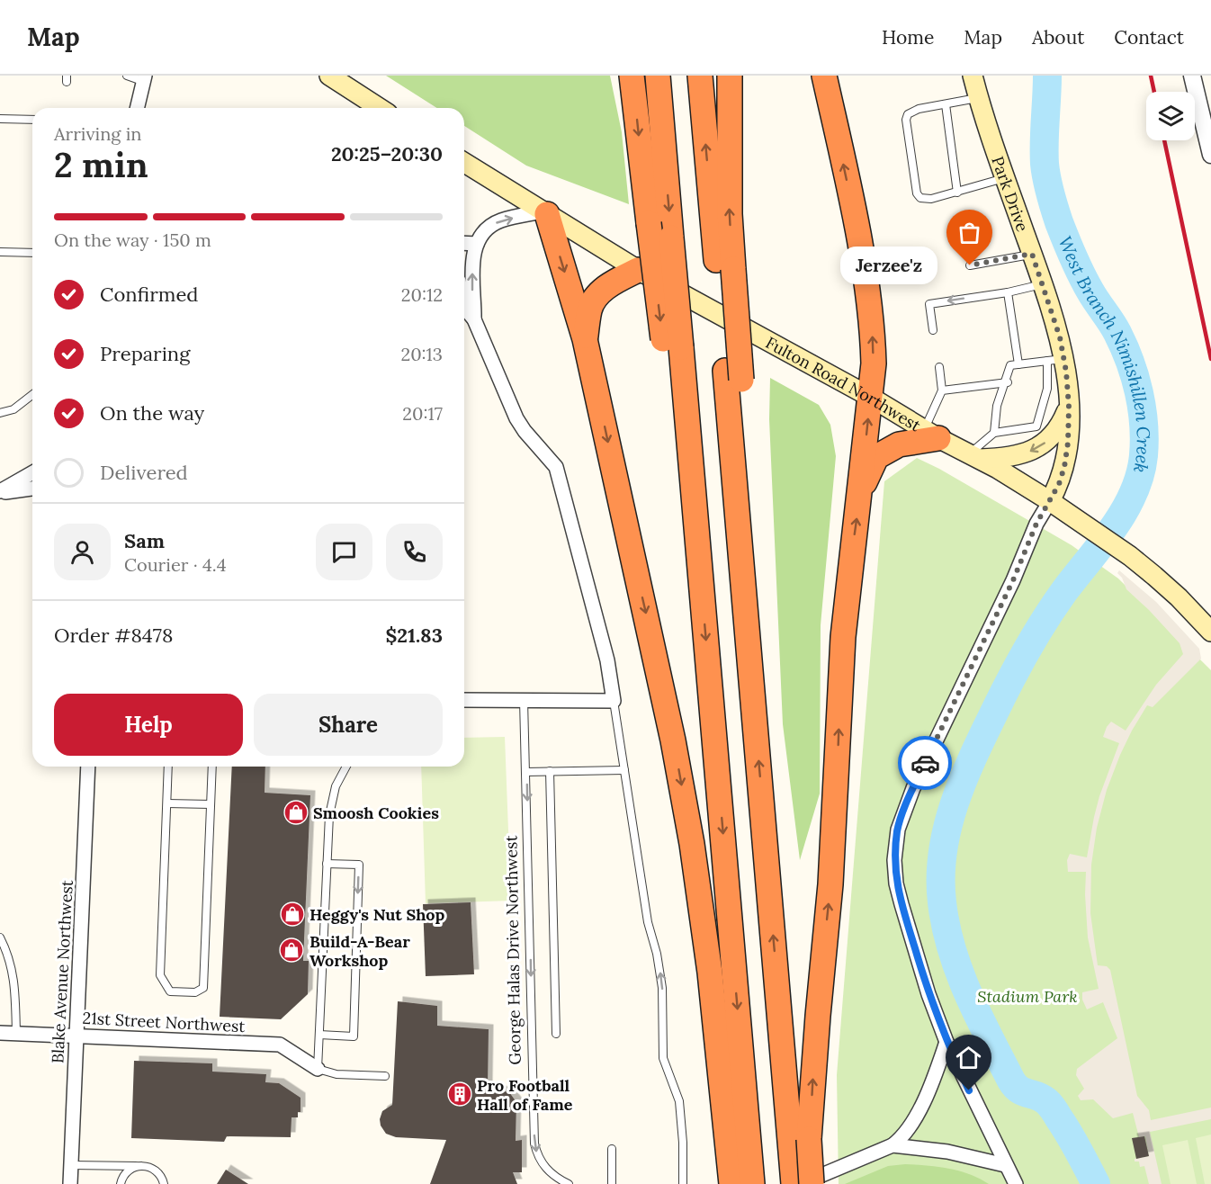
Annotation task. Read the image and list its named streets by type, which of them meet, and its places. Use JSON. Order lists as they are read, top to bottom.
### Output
{
  "streets": {
    "main road": ["Park Drive", "Fulton Road Northwest"],
    "street": ["Blake Avenue Northwest", "21st Street Northwest"],
    "lane": ["George Halas Drive Northwest"]
  },
  "crossings": [
    ["Park Drive", "Fulton Road Northwest"],
    ["Blake Avenue Northwest", "21st Street Northwest"]
  ],
  "water": ["West Branch Nimishillen Creek"],
  "parks": ["Stadium Park"],
  "places": {
    "other": ["Jerzee'z"],
    "shop": ["Smoosh Cookies", "Heggy's Nut Shop", "Build-A-Bear Workshop"],
    "building": ["Pro Football Hall of Fame"]
  },
  "page": {
    "header": "Map",
    "nav": [
      "Home",
      "Map",
      "About",
      "Contact"
    ],
    "heading": ["2 min", "Arriving in", "20:25–20:30"],
    "panel": [
      "Sam",
      "Courier · 4.4",
      "Order #8478",
      "$21.83"
    ],
    "bar": "On the way · 150 m",
    "bubble": "Jerzee'z",
    "list": [
      ["Confirmed", "20:12"],
      ["Preparing", "20:13"],
      ["On the way", "20:17"],
      "Delivered"
    ],
    "buttons": ["Help", "Share"]
  }
}
